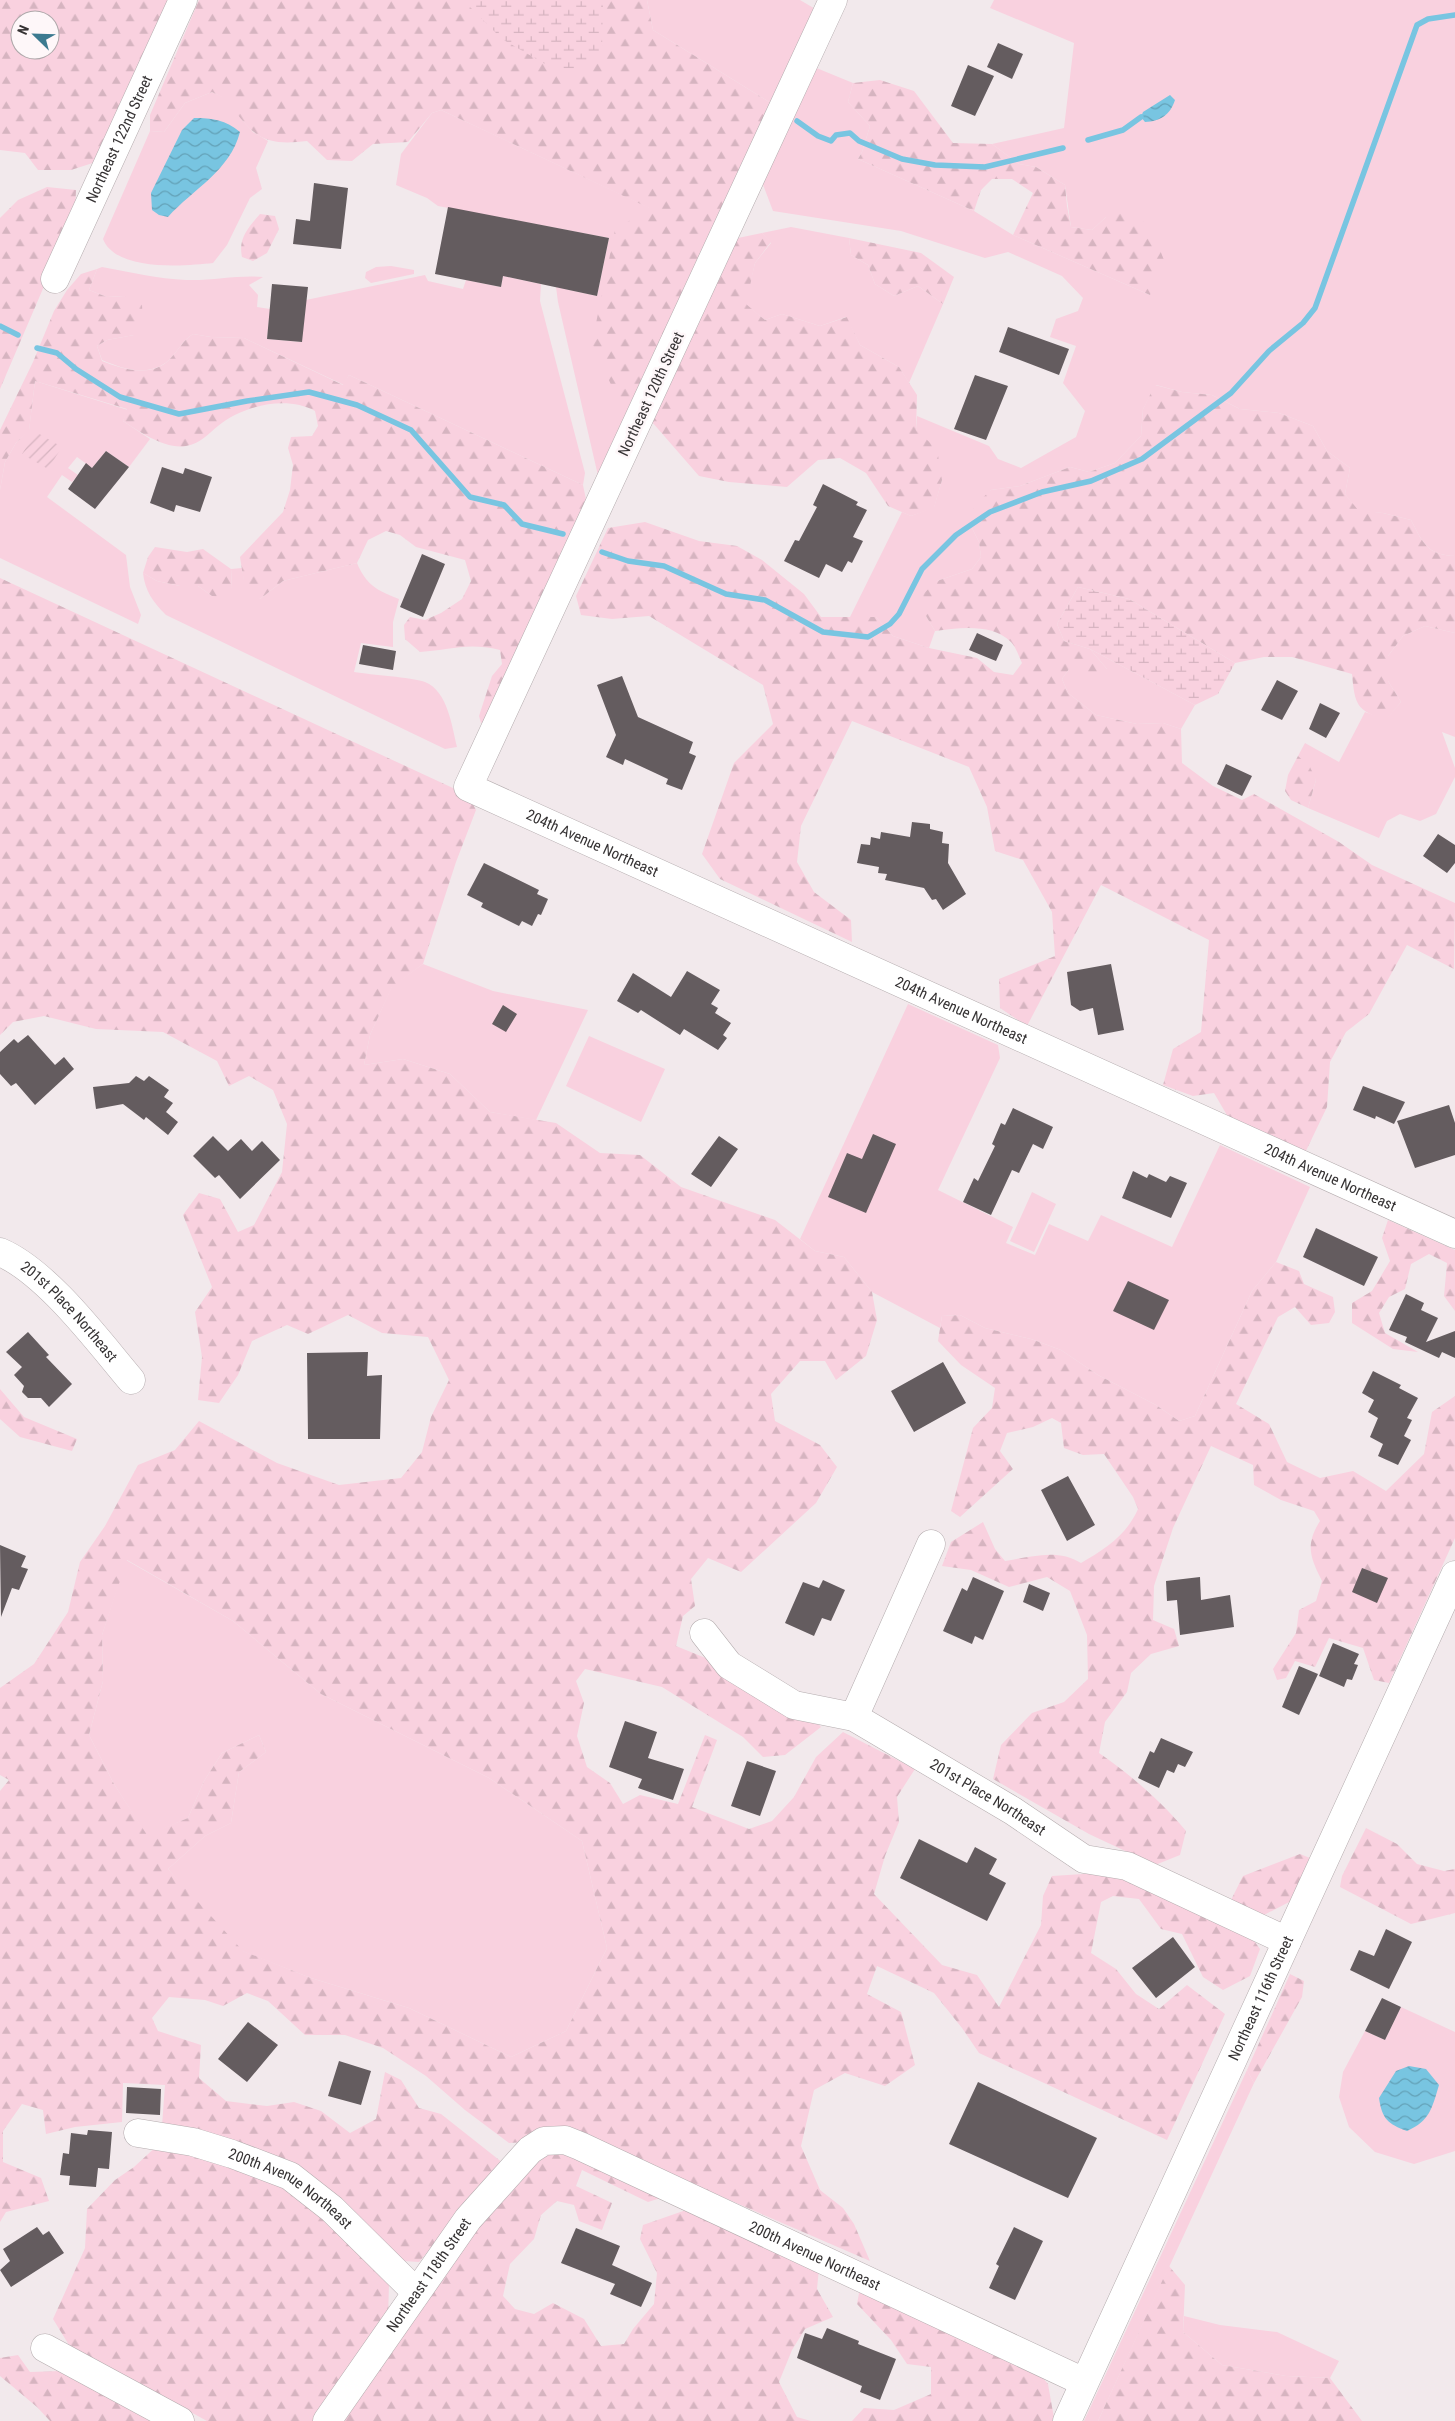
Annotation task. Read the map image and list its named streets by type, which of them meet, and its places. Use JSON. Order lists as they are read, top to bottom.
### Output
{
  "streets": {
    "street": [
      "Northeast 122nd Street",
      "Northeast 120th Street",
      "204th Avenue Northeast",
      "201st Place Northeast",
      "Northeast 116th Street",
      "200th Avenue Northeast",
      "Northeast 118th Street"
    ]
  },
  "crossings": [
    ["Northeast 120th Street", "204th Avenue Northeast"],
    ["201st Place Northeast", "Northeast 116th Street"],
    ["Northeast 116th Street", "200th Avenue Northeast"],
    ["200th Avenue Northeast", "Northeast 118th Street"]
  ],
  "north": "top left"
}
